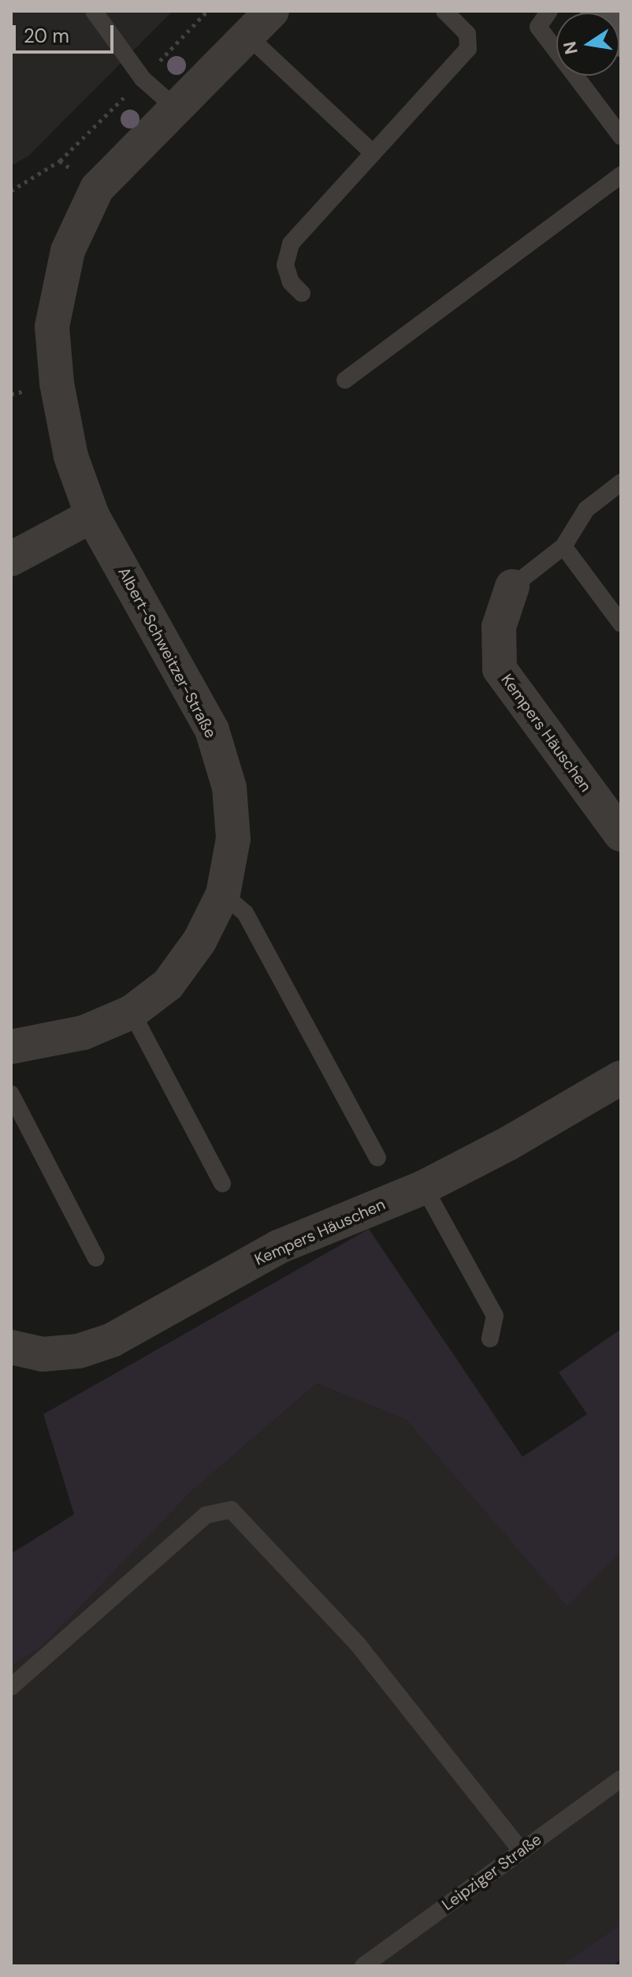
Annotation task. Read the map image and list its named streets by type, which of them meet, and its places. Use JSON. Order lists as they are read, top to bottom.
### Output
{
  "streets": {
    "street": ["Albert-Schweitzer-Straße", "Kempers Häuschen"],
    "lane": ["Leipziger Straße"]
  },
  "scale_bar": "20 m",
  "north": "left"
}
